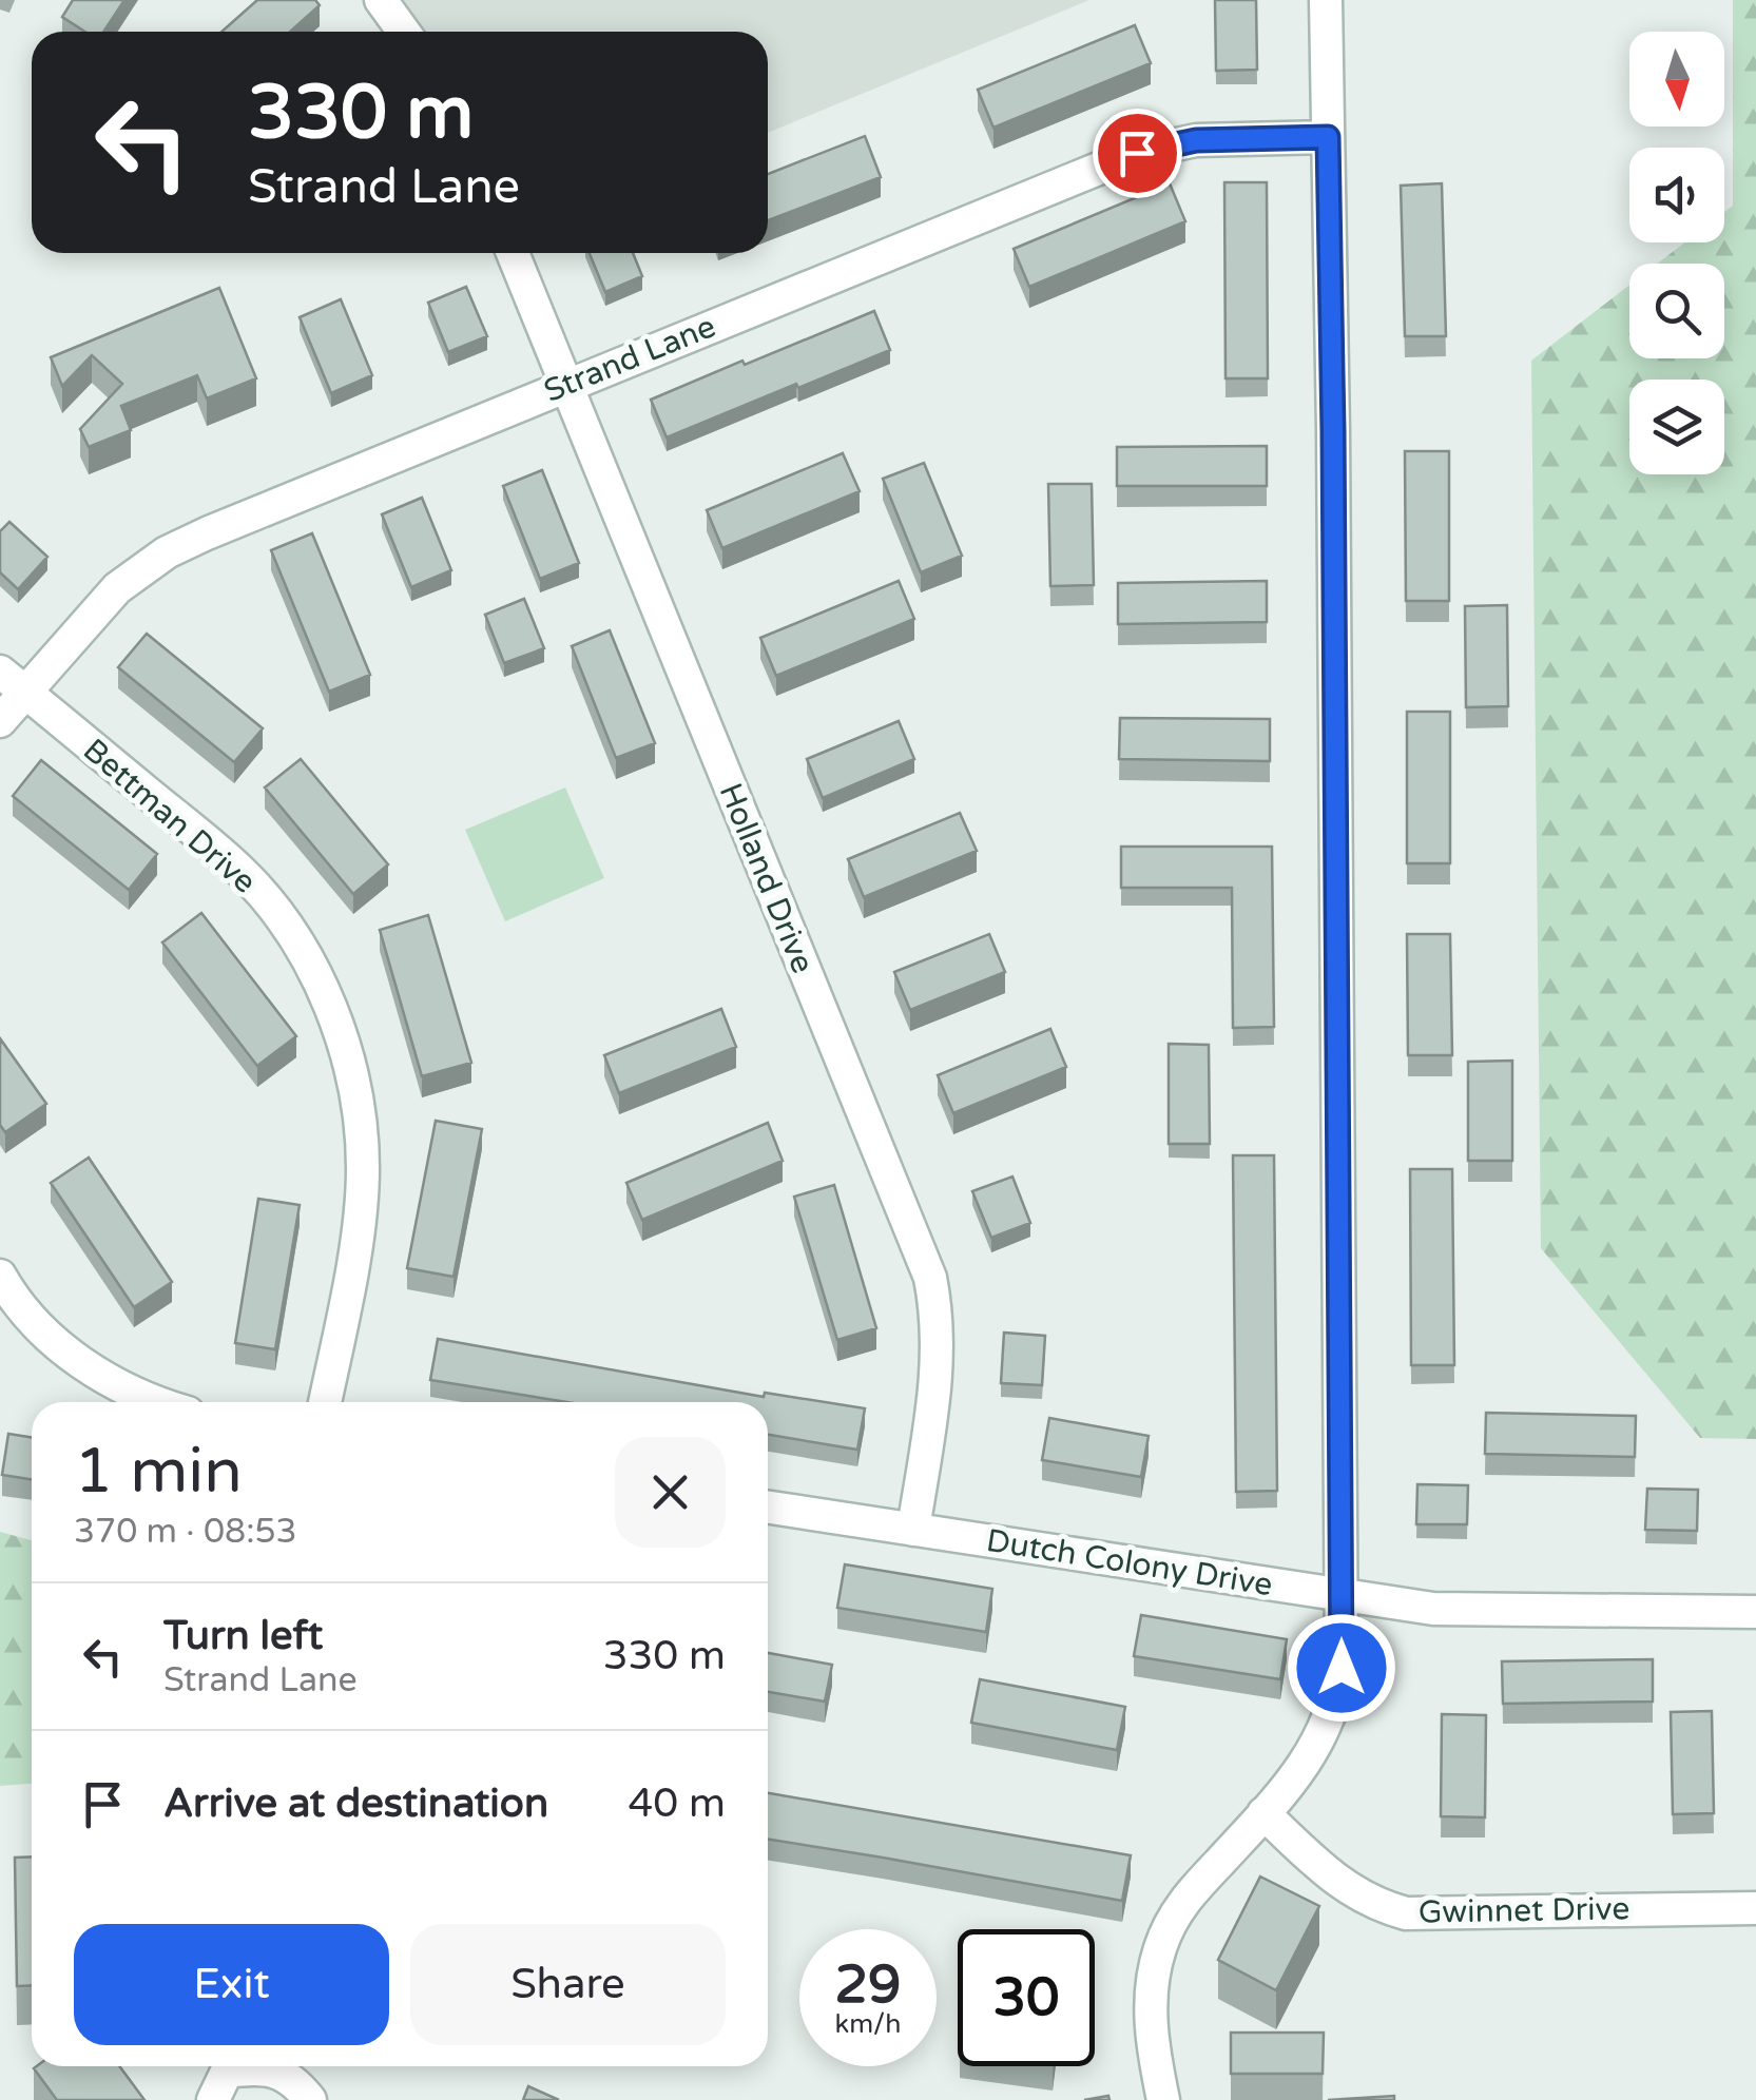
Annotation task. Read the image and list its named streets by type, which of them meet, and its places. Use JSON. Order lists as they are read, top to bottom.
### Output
{
  "streets": {
    "street": [
      "Strand Lane",
      "Bettman Drive",
      "Holland Drive",
      "Dutch Colony Drive",
      "Gwinnet Drive"
    ]
  },
  "crossings": [
    ["Strand Lane", "Bettman Drive"],
    ["Strand Lane", "Holland Drive"],
    ["Holland Drive", "Dutch Colony Drive"]
  ],
  "north": "bottom",
  "page": {
    "turn": ["330 m", "Strand Lane"],
    "heading": ["1 min", "370 m · 08:53"],
    "list": [
      {
        "name": "Turn left",
        "note": "Strand Lane",
        "value": "330 m"
      },
      {
        "name": "Arrive at destination",
        "value": "40 m"
      }
    ],
    "buttons": ["Exit", "Share"],
    "speed": "29 km/h",
    "limit": "30"
  }
}
